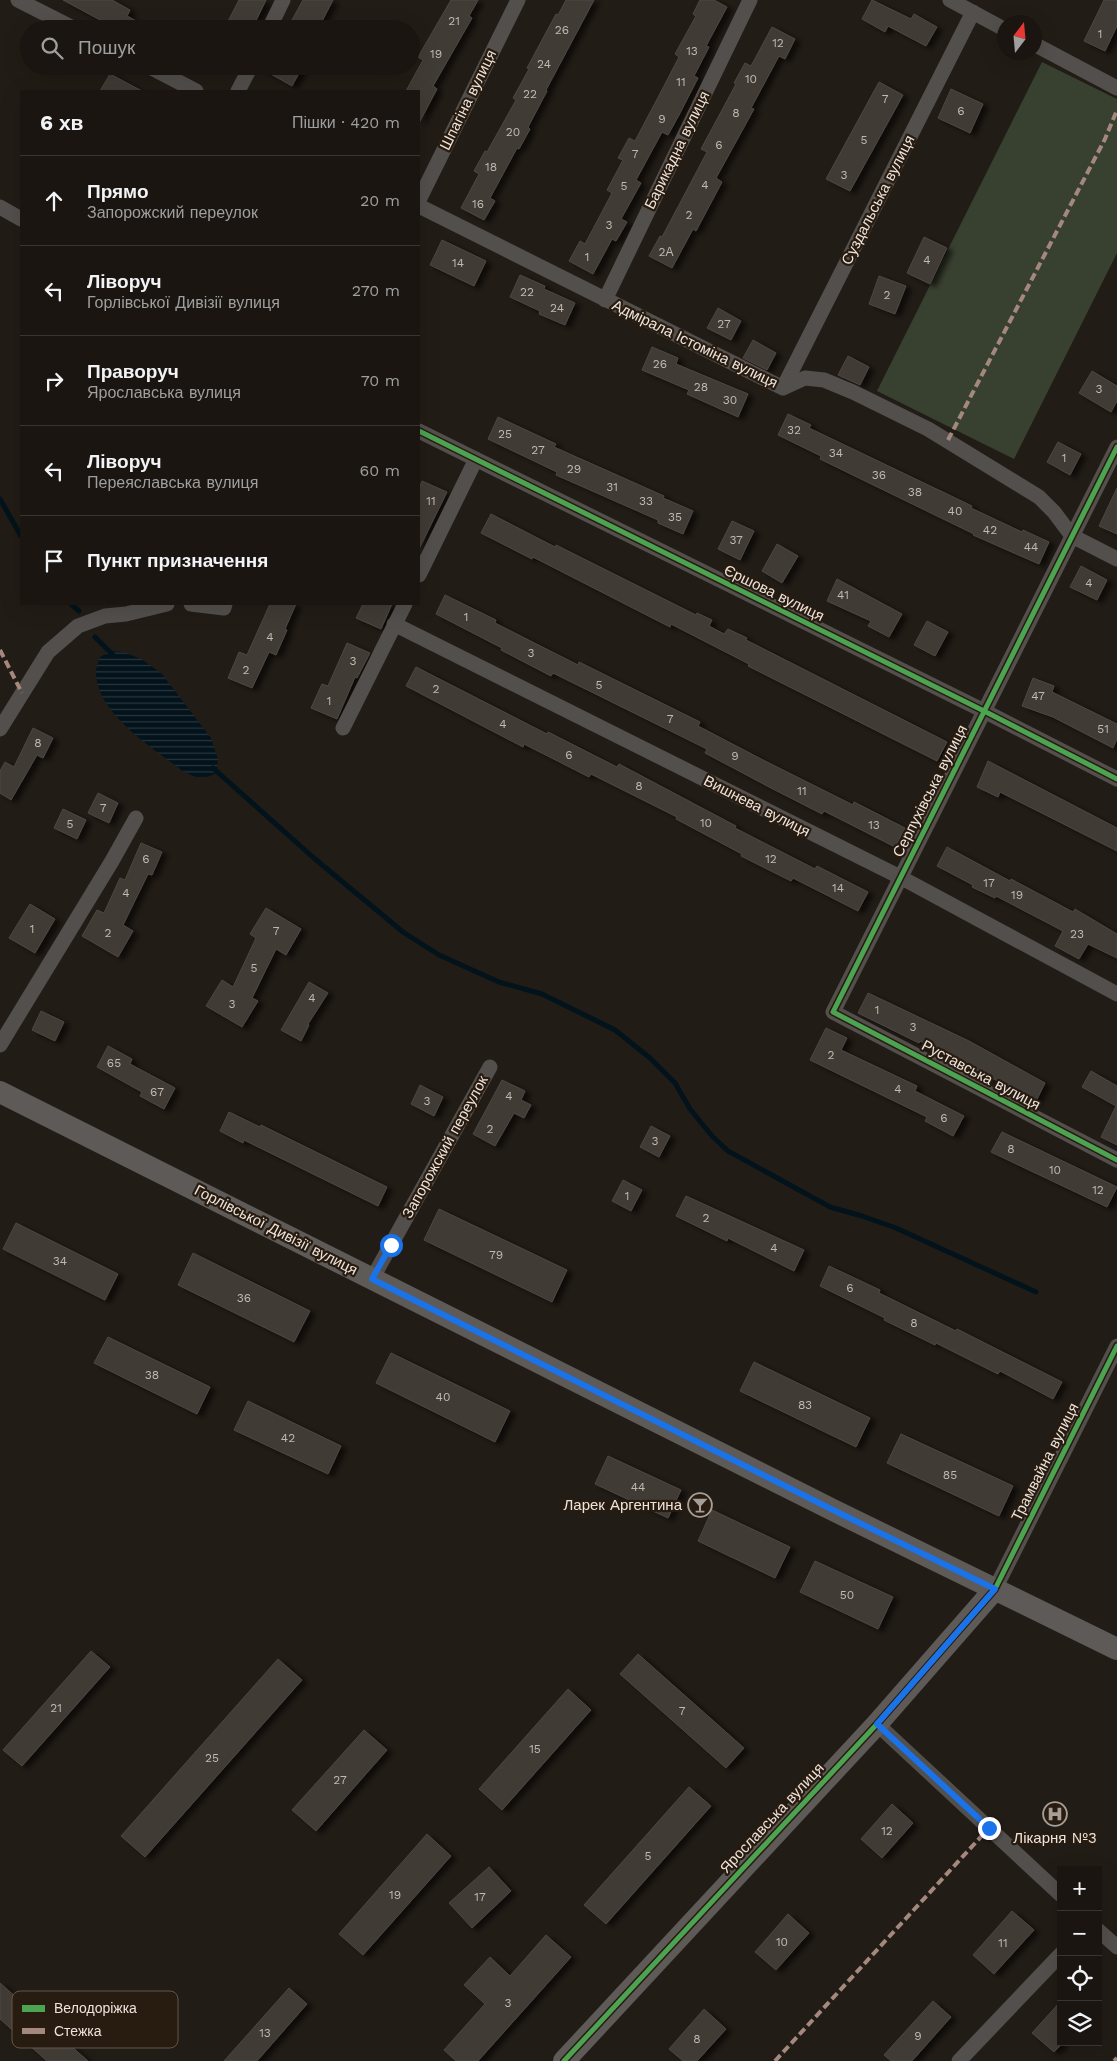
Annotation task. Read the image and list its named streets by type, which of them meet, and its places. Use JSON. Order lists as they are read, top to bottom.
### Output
{
  "streets": {
    "main road": ["Горлівської Дивізії вулиця", "Ярославська вулиця"],
    "street": [
      "Шпагіна вулиця",
      "Барикадна вулиця",
      "Суздальська вулиця",
      "Адмірала Істоміна вулиця",
      "Єршова вулиця",
      "Серпухівська вулиця",
      "Вишнева вулиця",
      "Руставська вулиця",
      "Запорожский переулок",
      "Трамвайна вулиця"
    ]
  },
  "crossings": [
    ["Барикадна вулиця", "Адмірала Істоміна вулиця"],
    ["Суздальська вулиця", "Адмірала Істоміна вулиця"],
    ["Адмірала Істоміна вулиця", "Серпухівська вулиця"],
    ["Єршова вулиця", "Серпухівська вулиця"],
    ["Серпухівська вулиця", "Вишнева вулиця"],
    ["Серпухівська вулиця", "Руставська вулиця"],
    ["Запорожский переулок", "Горлівської Дивізії вулиця"],
    ["Горлівської Дивізії вулиця", "Трамвайна вулиця"],
    ["Горлівської Дивізії вулиця", "Ярославська вулиця"],
    ["Трамвайна вулиця", "Ярославська вулиця"]
  ],
  "places": {
    "bar": ["Ларек Аргентина"],
    "hospital": ["Лікарня №3"]
  },
  "house_numbers": [
    "21",
    "26",
    "1",
    "12",
    "13",
    "19",
    "24",
    "10",
    "11",
    "22",
    "7",
    "6",
    "8",
    "9",
    "20",
    "5",
    "6",
    "7",
    "18",
    "3",
    "4",
    "5",
    "16",
    "2",
    "3",
    "2А",
    "1",
    "4",
    "14",
    "22",
    "2",
    "24",
    "27",
    "26",
    "28",
    "3",
    "30",
    "32",
    "25",
    "27",
    "34",
    "1",
    "29",
    "36",
    "31",
    "38",
    "11",
    "33",
    "40",
    "35",
    "42",
    "37",
    "44",
    "4",
    "41",
    "1",
    "4",
    "3",
    "3",
    "2",
    "5",
    "2",
    "47",
    "1",
    "7",
    "4",
    "51",
    "8",
    "6",
    "9",
    "8",
    "11",
    "7",
    "10",
    "5",
    "13",
    "6",
    "12",
    "17",
    "14",
    "4",
    "19",
    "1",
    "7",
    "2",
    "23",
    "5",
    "4",
    "3",
    "1",
    "3",
    "2",
    "65",
    "4",
    "67",
    "4",
    "3",
    "6",
    "2",
    "3",
    "8",
    "10",
    "12",
    "1",
    "2",
    "4",
    "79",
    "34",
    "6",
    "36",
    "8",
    "38",
    "40",
    "83",
    "42",
    "85",
    "44",
    "50",
    "21",
    "7",
    "15",
    "25",
    "27",
    "12",
    "5",
    "19",
    "17",
    "10",
    "11",
    "3",
    "13",
    "9",
    "8"
  ],
  "legend": ["Велодоріжка", "Стежка"],
  "north": "top",
  "page": {
    "search": "Пошук",
    "heading": ["6 хв", "Пішки · 420 m"],
    "list": [
      ["Прямо", "Запорожский переулок", "20 m"],
      ["Ліворуч", "Горлівської Дивізії вулиця", "270 m"],
      ["Праворуч", "Ярославська вулиця", "70 m"],
      ["Ліворуч", "Переяславська вулиця", "60 m"],
      "Пункт призначення"
    ],
    "map_buttons": ["+", "−"]
  }
}
